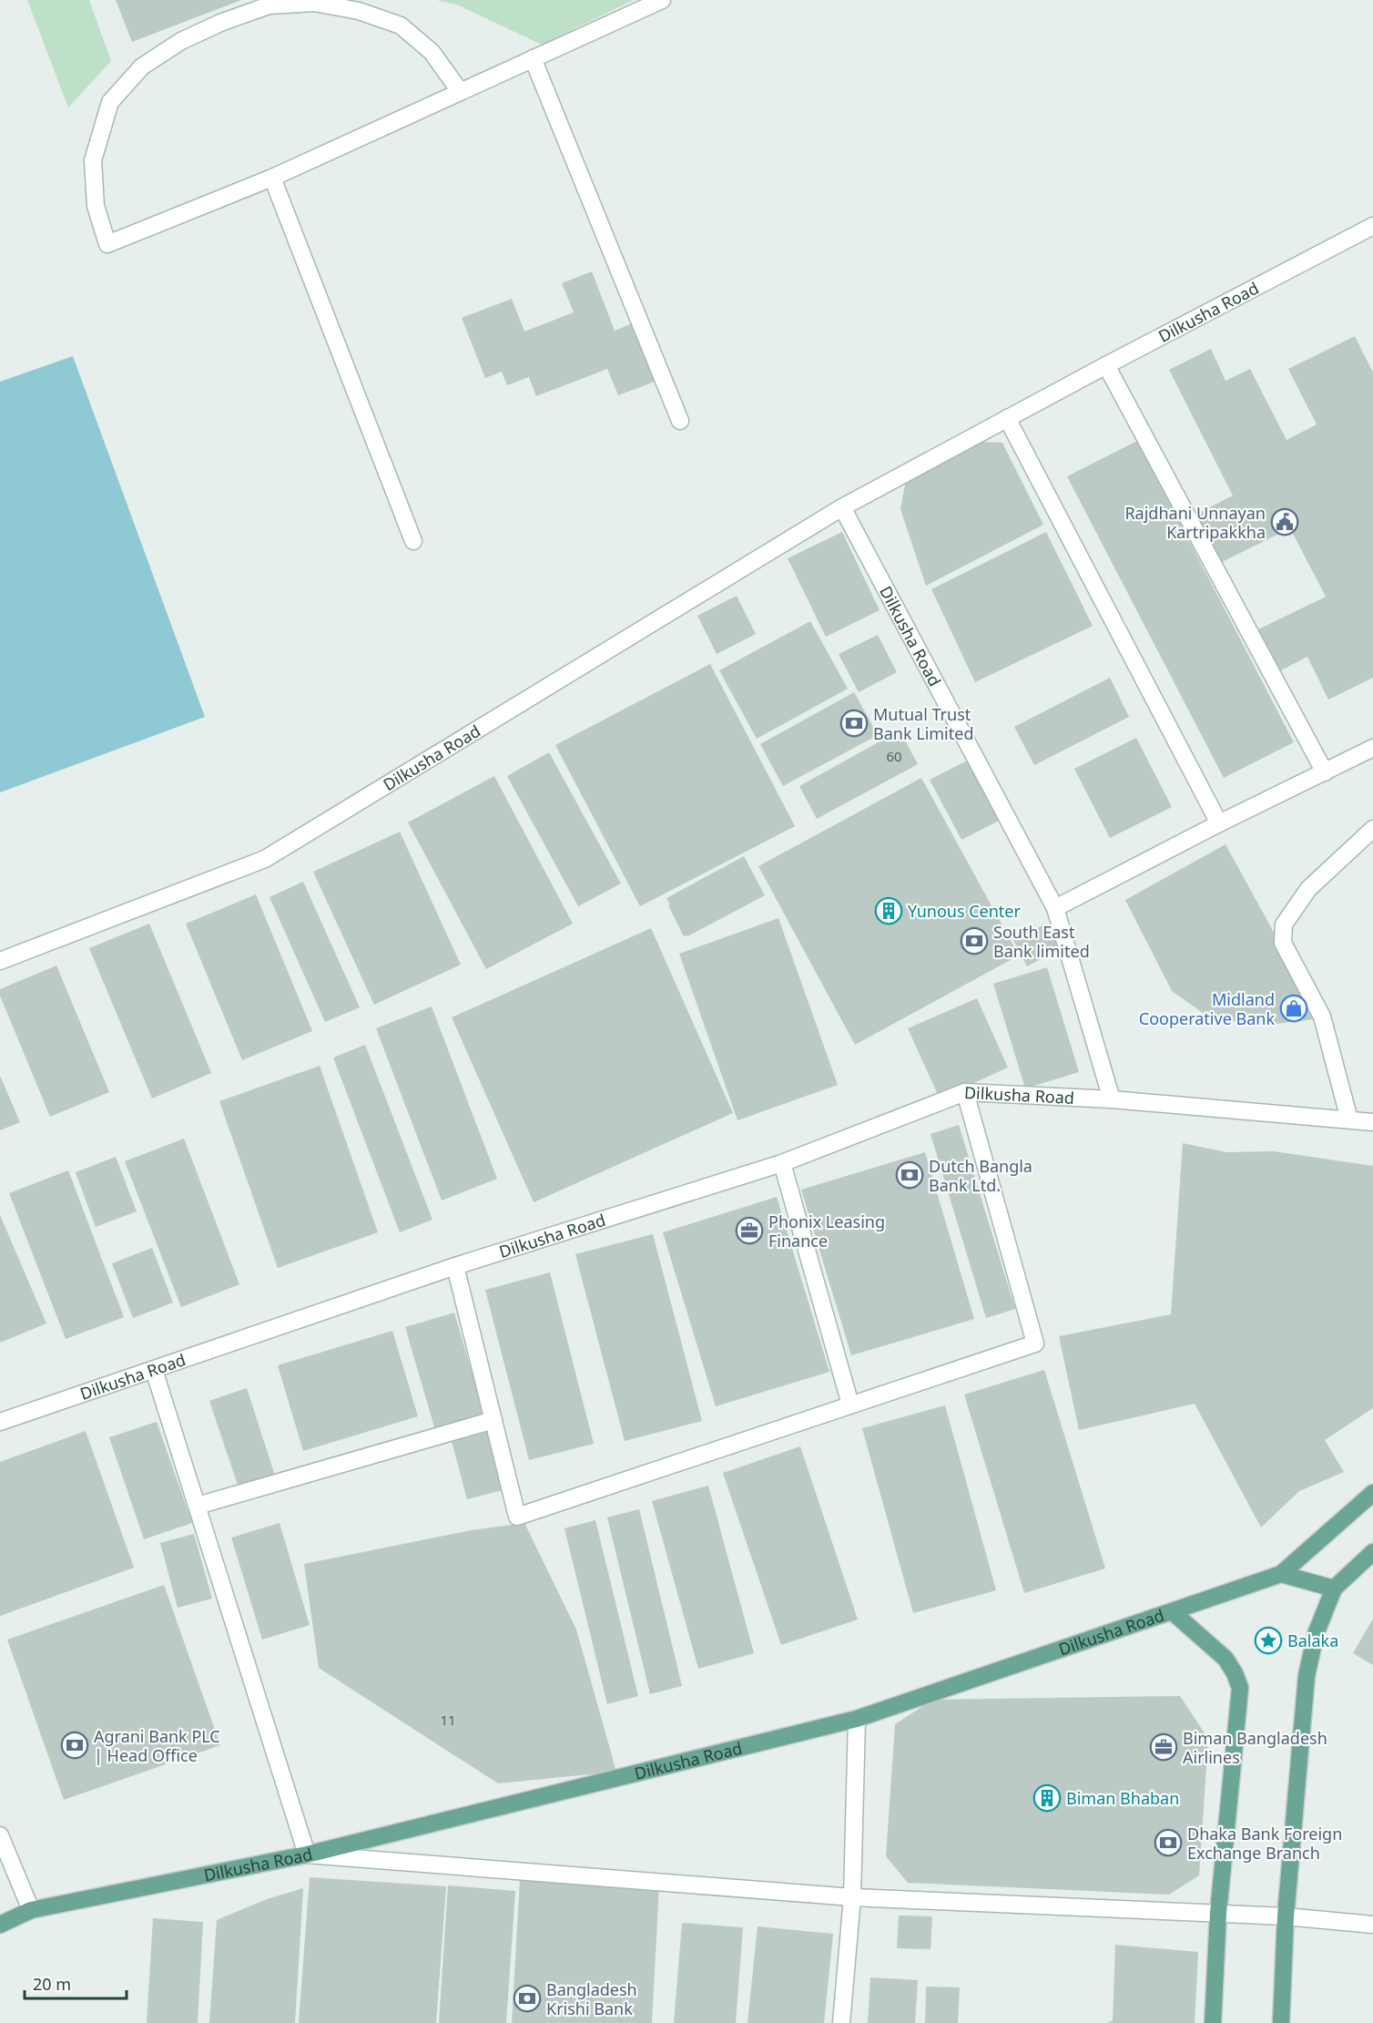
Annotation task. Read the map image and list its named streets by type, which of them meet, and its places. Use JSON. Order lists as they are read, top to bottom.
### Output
{
  "streets": {
    "main road": ["Dilkusha Road"]
  },
  "places": {
    "public building": ["Rajdhani Unnayan Kartripakkha"],
    "bank": [
      "Mutual Trust Bank Limited",
      "South East Bank limited",
      "Dutch Bangla Bank Ltd.",
      "Agrani Bank PLC | Head Office",
      "Dhaka Bank Foreign Exchange Branch",
      "Bangladesh Krishi Bank"
    ],
    "building": ["Yunous Center", "Biman Bhaban"],
    "shop": ["Midland Cooperative Bank"],
    "office": ["Phonix Leasing Finance", "Biman Bangladesh Airlines"],
    "place": ["Balaka"]
  },
  "house_numbers": ["60", "11"],
  "scale_bar": "20 m"
}
